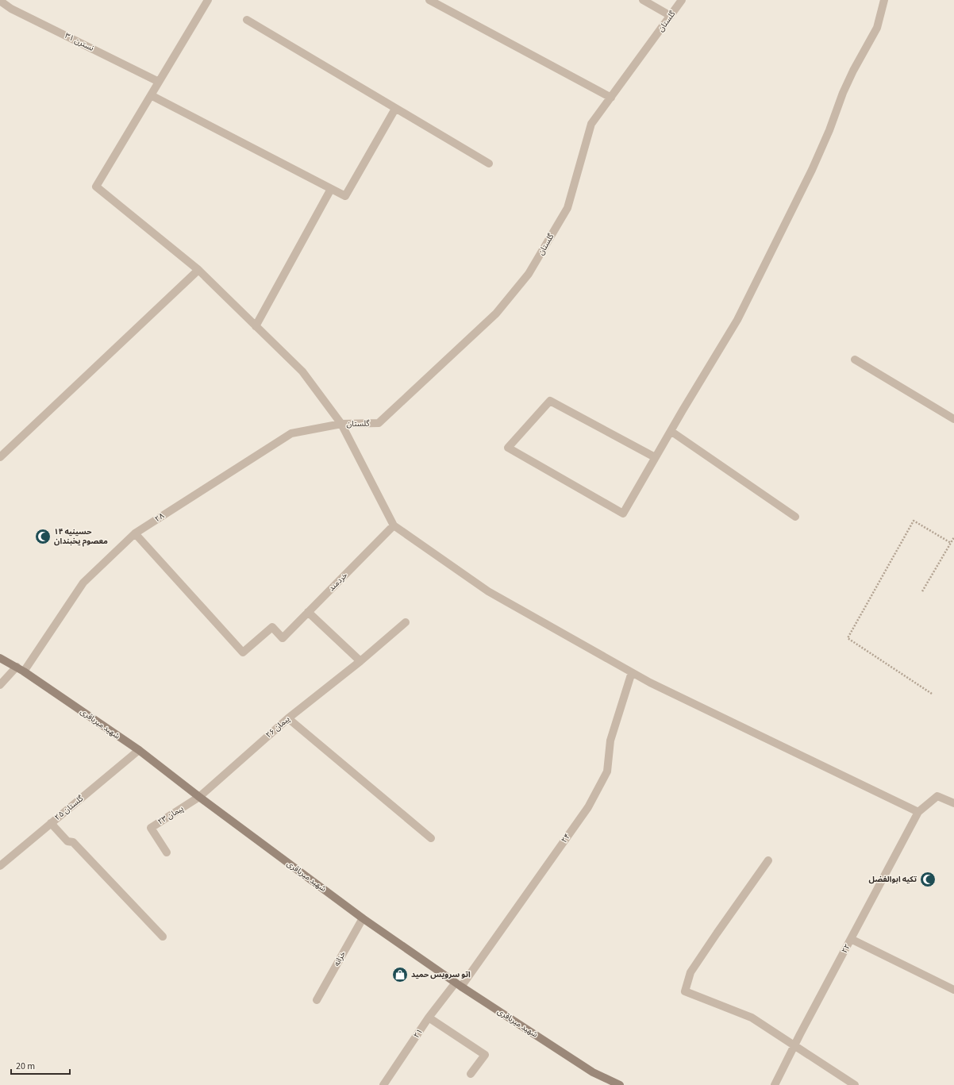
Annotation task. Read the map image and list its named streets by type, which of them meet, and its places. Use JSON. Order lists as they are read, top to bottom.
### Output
{
  "streets": {
    "main road": ["شهید میرباقری"],
    "street": [
      "گلستان",
      "نسترن ۳۱",
      "۲۸",
      "خردمند",
      "پیمان ۲۶",
      "گلستان ۲۵",
      "پیمان ۲۳",
      "۲۴",
      "۲۲",
      "خزانه",
      "۲۱"
    ]
  },
  "crossings": [
    ["گلستان", "۲۸"],
    ["۲۸", "خردمند"],
    ["۲۸", "شهید میرباقری"],
    ["شهید میرباقری", "پیمان ۲۶"],
    ["شهید میرباقری", "گلستان ۲۵"],
    ["شهید میرباقری", "پیمان ۲۳"],
    ["شهید میرباقری", "۲۴"],
    ["شهید میرباقری", "خزانه"],
    ["شهید میرباقری", "۲۱"],
    ["پیمان ۲۶", "پیمان ۲۳"],
    ["۲۴", "۲۱"]
  ],
  "places": {
    "mosque": ["حسینیه ۱۴ معصوم یخبندان", "تکیه ابوالفضل"],
    "shop": ["اتو سرویس حمید"]
  },
  "scale_bar": "20 m"
}
